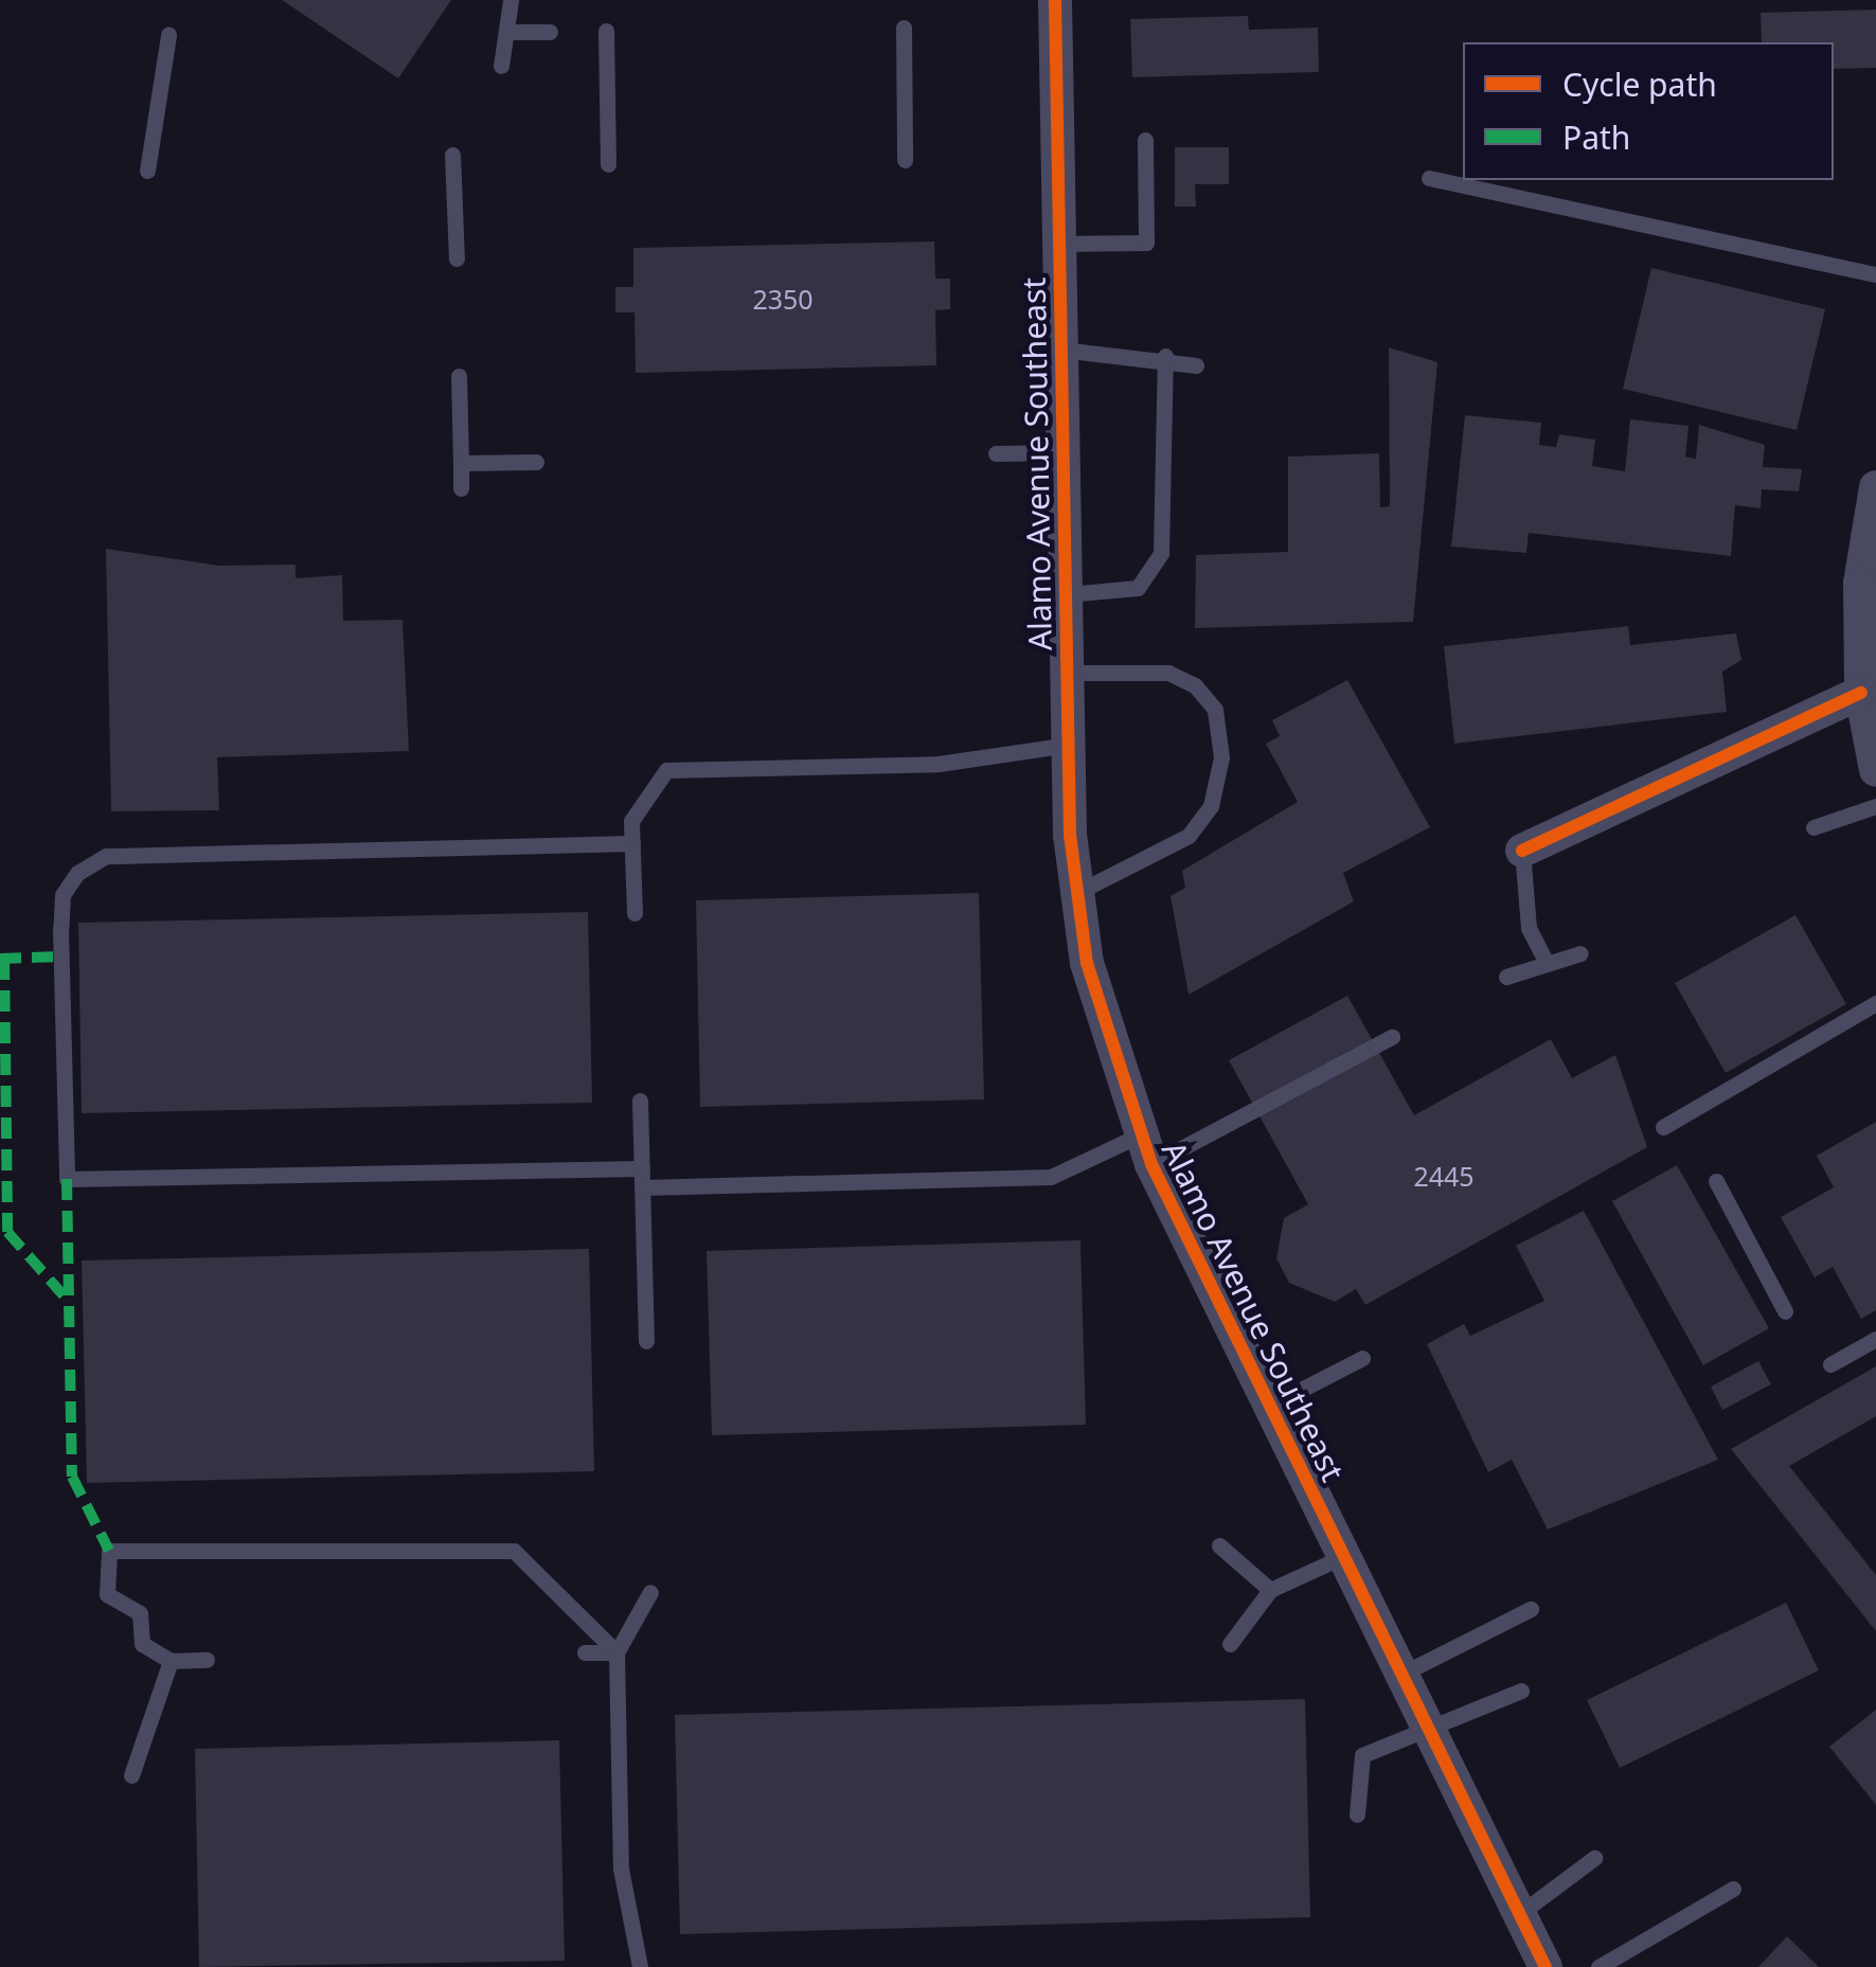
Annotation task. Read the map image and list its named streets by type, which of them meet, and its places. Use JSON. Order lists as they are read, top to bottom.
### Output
{
  "streets": {
    "street": ["Alamo Avenue Southeast"]
  },
  "house_numbers": ["2350", "2445"],
  "legend": ["Cycle path", "Path"]
}
